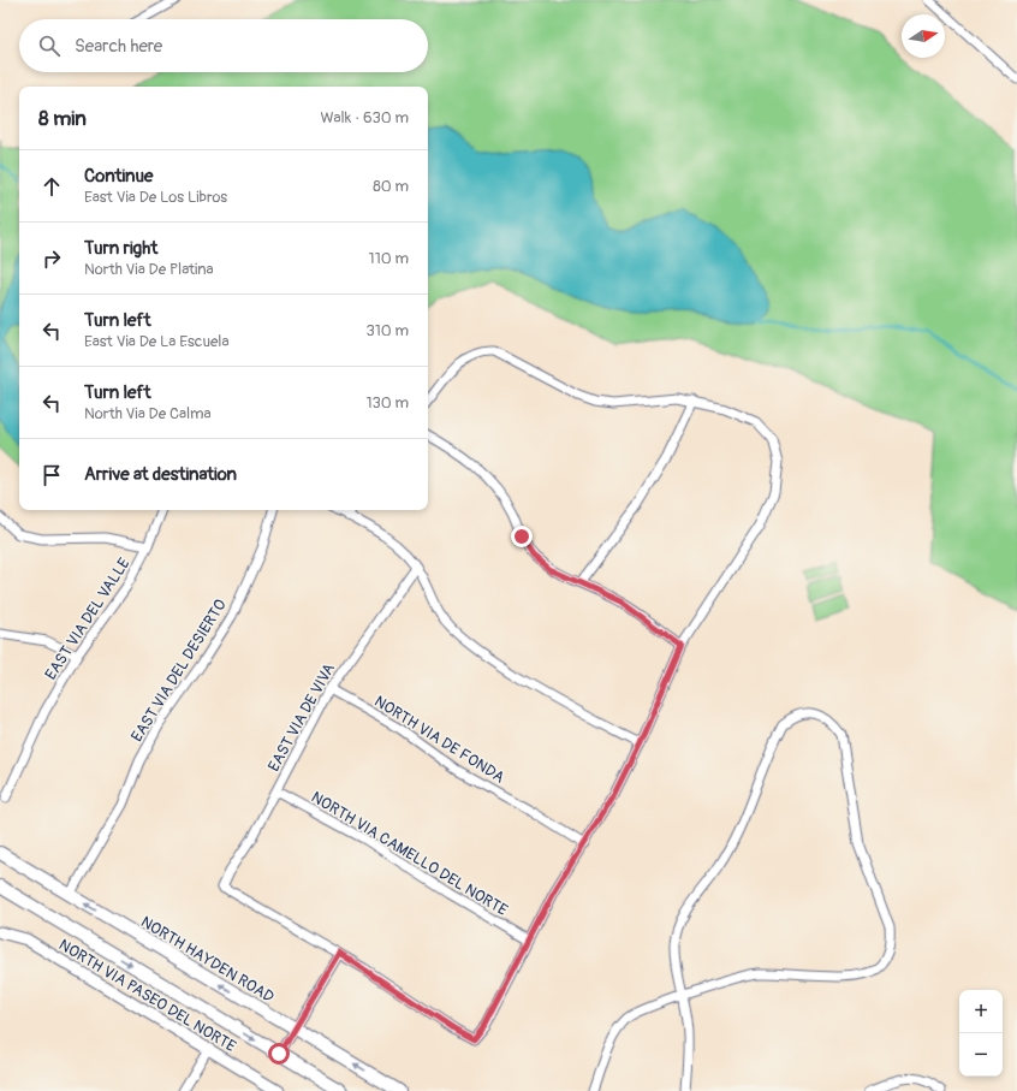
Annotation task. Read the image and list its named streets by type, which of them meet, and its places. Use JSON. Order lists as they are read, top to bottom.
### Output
{
  "streets": {
    "main road": ["NORTH HAYDEN ROAD"],
    "street": [
      "EAST VIA DEL VALLE",
      "EAST VIA DEL DESIERTO",
      "EAST VIA DE VIVA",
      "NORTH VIA DE FONDA",
      "NORTH VIA CAMELLO DEL NORTE",
      "NORTH VIA PASEO DEL NORTE"
    ]
  },
  "crossings": [
    ["EAST VIA DEL DESIERTO", "NORTH HAYDEN ROAD"],
    ["EAST VIA DE VIVA", "NORTH VIA DE FONDA"],
    ["EAST VIA DE VIVA", "NORTH VIA CAMELLO DEL NORTE"]
  ],
  "north": "right",
  "page": {
    "search": "Search here",
    "heading": ["8 min", "Walk · 630 m"],
    "list": [
      ["Continue", "East Via De Los Libros", "80 m"],
      ["Turn right", "North Via De Platina", "110 m"],
      ["Turn left", "East Via De La Escuela", "310 m"],
      ["Turn left", "North Via De Calma", "130 m"],
      "Arrive at destination"
    ],
    "map_buttons": ["+", "−"]
  }
}
